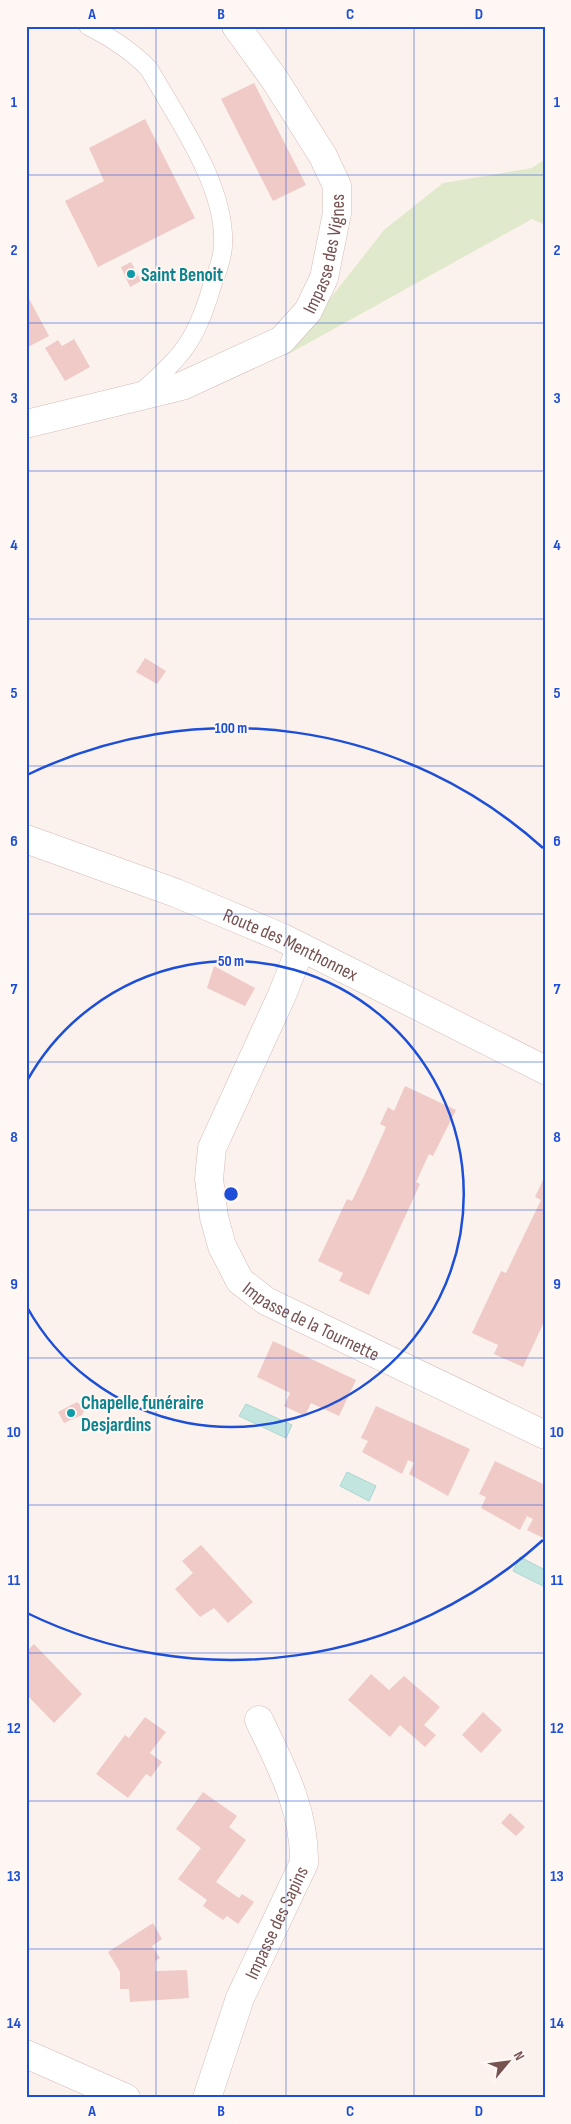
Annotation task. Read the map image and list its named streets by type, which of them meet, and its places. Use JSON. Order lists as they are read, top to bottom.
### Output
{
  "streets": {
    "street": [
      "Impasse des Vignes",
      "Route des Menthonnex",
      "Impasse de la Tournette",
      "Impasse des Sapins"
    ]
  },
  "crossings": [
    ["Route des Menthonnex", "Impasse de la Tournette"]
  ],
  "places": ["Saint Benoit", "Chapelle funéraire Desjardins"],
  "north": "top right",
  "grid": {
    "columns": [
      "A",
      "B",
      "C",
      "D"
    ],
    "rows": [
      "1",
      "2",
      "3",
      "4",
      "5",
      "6",
      "7",
      "8",
      "9",
      "10",
      "11",
      "12",
      "13",
      "14"
    ]
  },
  "rings": ["100 m", "50 m"]
}
